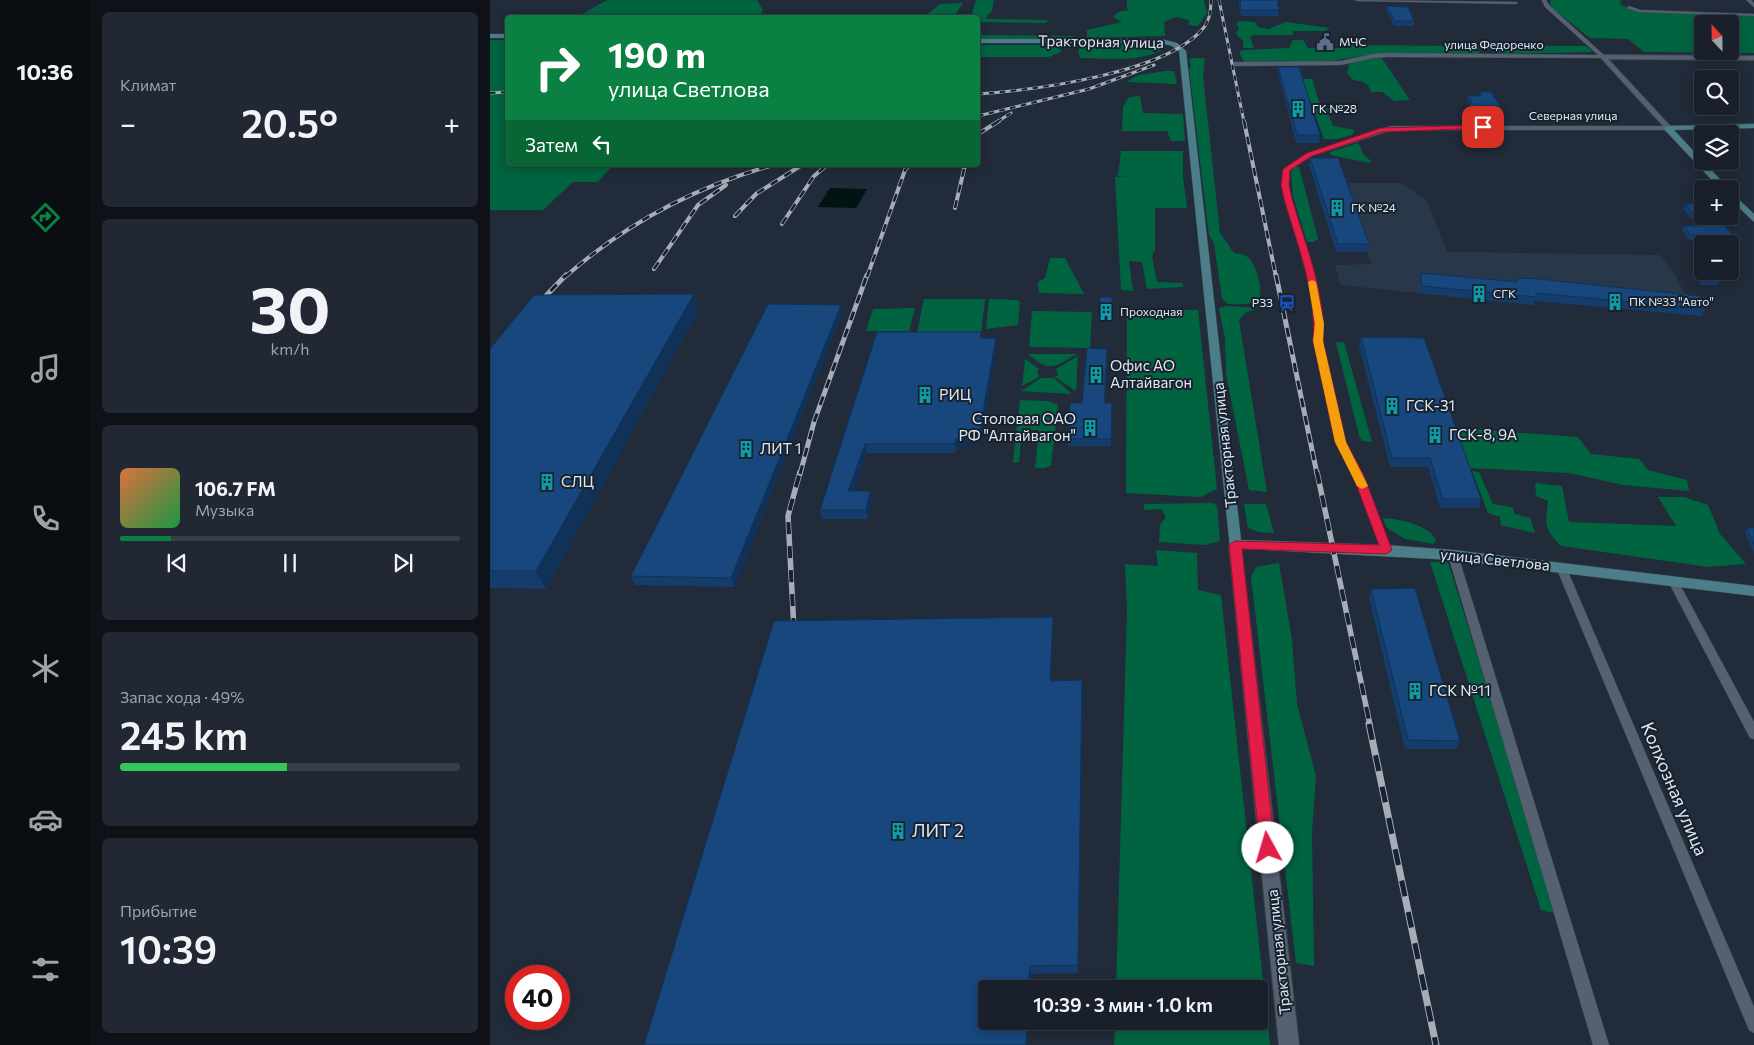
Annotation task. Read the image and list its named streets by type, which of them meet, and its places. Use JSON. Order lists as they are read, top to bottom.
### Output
{
  "streets": {
    "main road": ["Тракторная улица", "Северная улица", "улица Светлова"],
    "street": ["улица Федоренко", "Колхозная улица"]
  },
  "crossings": [
    ["Тракторная улица", "улица Светлова"],
    ["Северная улица", "улица Светлова"],
    ["улица Светлова", "Колхозная улица"]
  ],
  "places": {
    "public building": ["МЧС"],
    "building": [
      "ГК №28",
      "ГК №24",
      "СГК",
      "ПК №33 \"Авто\"",
      "Проходная",
      "Офис АО Алтайвагон",
      "РИЦ",
      "ГСК-31",
      "Столовая ОАО РФ \"Алтайвагон\"",
      "ГСК-8, 9А",
      "ЛИТ 1",
      "СЛЦ",
      "ГСК №11",
      "ЛИТ 2"
    ],
    "station": ["РЗЗ"]
  },
  "north": "top",
  "page": {
    "tabs": "10:36",
    "tile": [
      "Климат",
      ["30", "km/h"],
      ["Запас хода · 49%", "245 km"],
      ["Прибытие", "10:39"]
    ],
    "map_buttons": ["+", "−"],
    "turn": ["190 m", "улица Светлова"],
    "heat": ["−", "20.5°", "+"],
    "then": "Затем",
    "song": ["106.7 FM", "Музыка"],
    "limit": "40",
    "trip": "10:39 · 3 мин · 1.0 km"
  }
}
